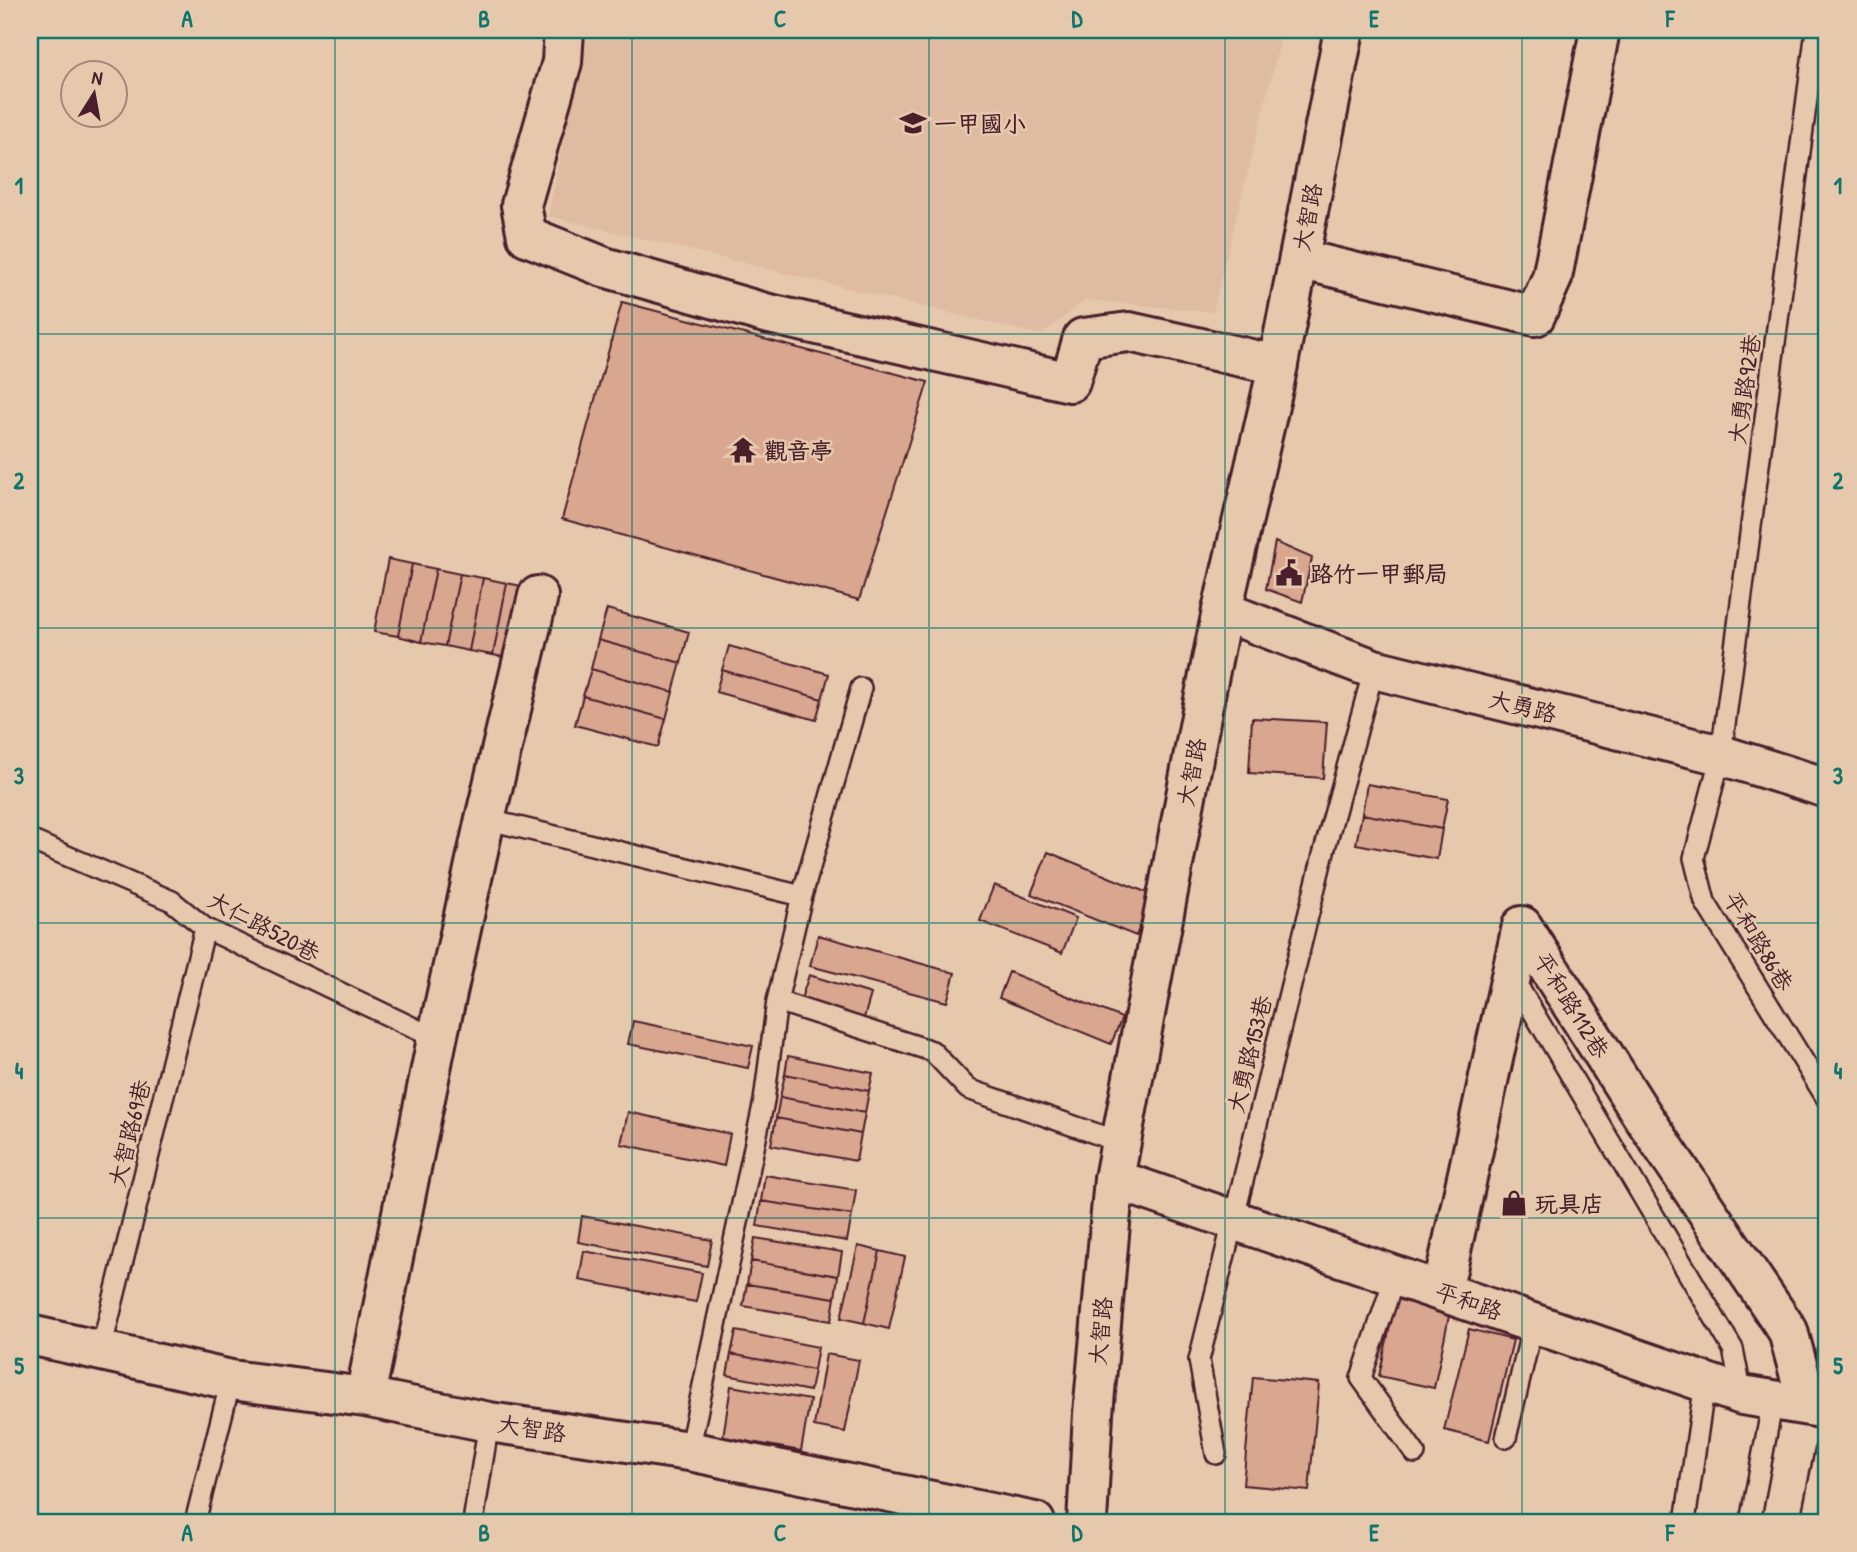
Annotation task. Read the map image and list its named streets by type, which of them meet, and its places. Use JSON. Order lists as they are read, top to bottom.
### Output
{
  "streets": {
    "street": [
      "大智路",
      "大勇路",
      "平和路112巷",
      "平和路"
    ],
    "lane": [
      "大勇路92巷",
      "大仁路520巷",
      "平和路86巷",
      "大勇路153巷",
      "大智路69巷"
    ]
  },
  "crossings": [
    ["大智路", "大勇路"],
    ["大智路", "大智路69巷"],
    ["大智路", "平和路"],
    ["大勇路92巷", "大勇路"],
    ["大勇路92巷", "平和路86巷"],
    ["大勇路", "平和路86巷"],
    ["大勇路", "大勇路153巷"],
    ["大仁路520巷", "大智路69巷"],
    ["平和路112巷", "平和路"],
    ["大勇路153巷", "平和路"]
  ],
  "places": {
    "school or university": ["一甲國小"],
    "temple": ["觀音亭"],
    "public building": ["路竹一甲郵局"],
    "shop": ["玩具店"]
  },
  "north": "top",
  "grid": {
    "columns": [
      "A",
      "B",
      "C",
      "D",
      "E",
      "F"
    ],
    "rows": [
      "1",
      "2",
      "3",
      "4",
      "5"
    ]
  }
}
